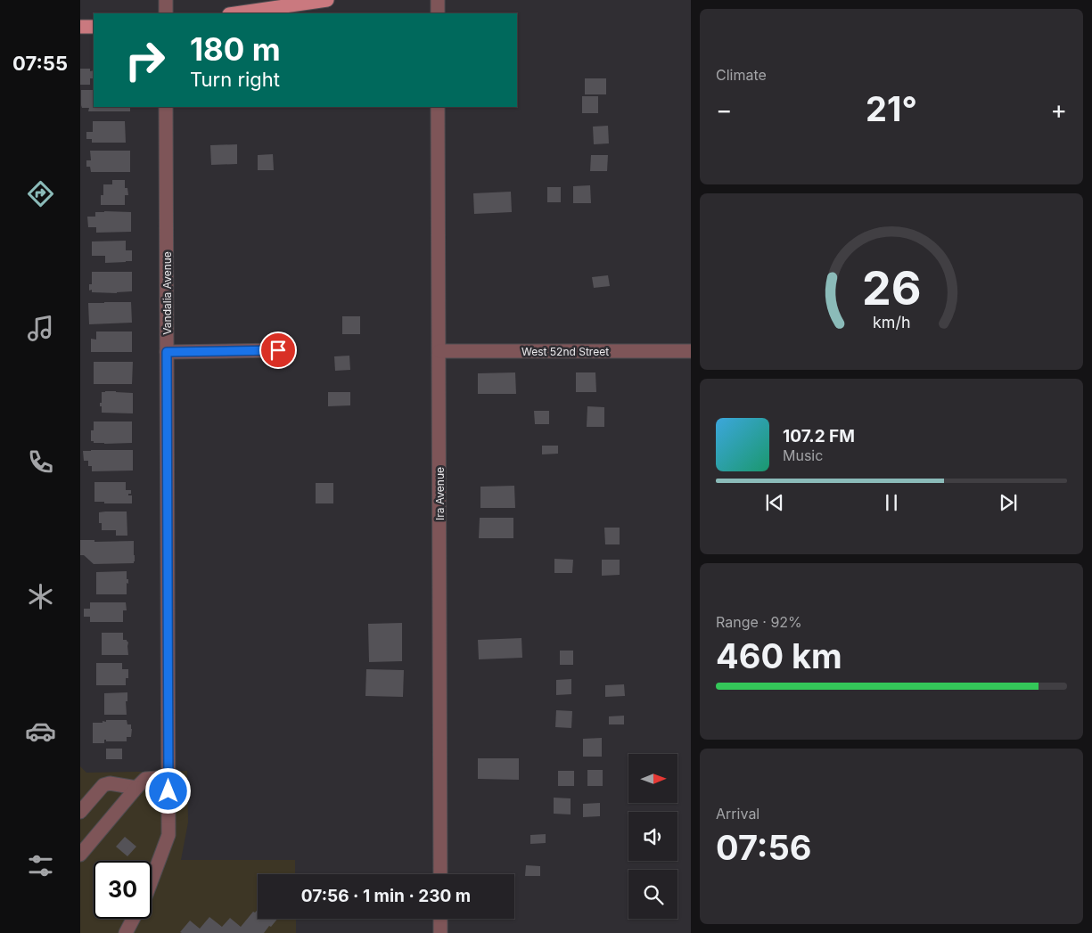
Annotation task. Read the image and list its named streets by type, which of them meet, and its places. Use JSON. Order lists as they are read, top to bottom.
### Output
{
  "streets": {
    "street": ["Vandalia Avenue", "West 52nd Street", "Ira Avenue"]
  },
  "crossings": [
    ["West 52nd Street", "Ira Avenue"]
  ],
  "north": "right",
  "page": {
    "tabs": "07:55",
    "tile": [
      "Climate",
      ["Range · 92%", "460 km"],
      ["Arrival", "07:56"]
    ],
    "turn": ["180 m", "Turn right"],
    "heat": ["−", "21°", "+"],
    "song": ["107.2 FM", "Music"],
    "limit": "30",
    "trip": "07:56 · 1 min · 230 m",
    "gauge": ["26", "km/h"]
  }
}
